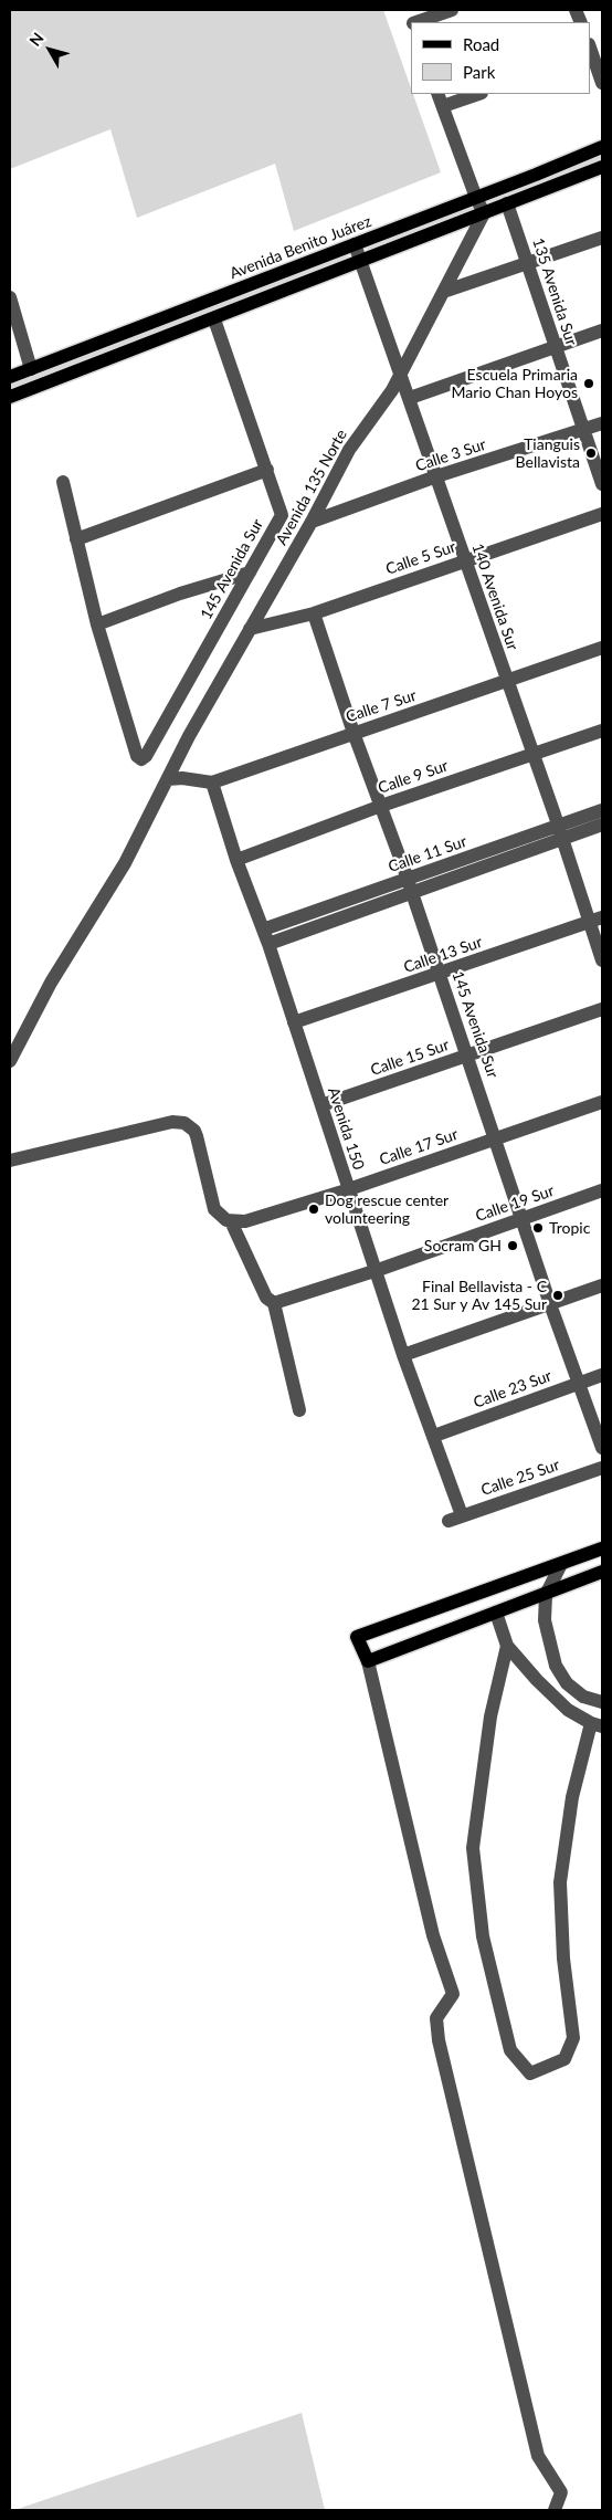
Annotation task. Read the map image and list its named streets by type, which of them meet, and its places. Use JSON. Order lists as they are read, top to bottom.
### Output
{
  "streets": {
    "main road": ["Avenida Benito Juárez"],
    "street": [
      "135 Avenida Sur",
      "Calle 3 Sur",
      "Avenida 135 Norte",
      "Calle 5 Sur",
      "145 Avenida Sur",
      "140 Avenida Sur",
      "Calle 7 Sur",
      "Calle 9 Sur",
      "Calle 11 Sur",
      "Calle 13 Sur",
      "Calle 15 Sur",
      "Avenida 150",
      "Calle 17 Sur",
      "Calle 19 Sur",
      "Calle 23 Sur",
      "Calle 25 Sur"
    ]
  },
  "crossings": [
    ["Avenida Benito Juárez", "140 Avenida Sur"],
    ["135 Avenida Sur", "Calle 3 Sur"],
    ["Calle 3 Sur", "Avenida 135 Norte"],
    ["Calle 3 Sur", "140 Avenida Sur"],
    ["Avenida 135 Norte", "Calle 5 Sur"],
    ["Avenida 135 Norte", "140 Avenida Sur"],
    ["Avenida 135 Norte", "Calle 7 Sur"],
    ["Calle 5 Sur", "145 Avenida Sur"],
    ["Calle 5 Sur", "140 Avenida Sur"],
    ["145 Avenida Sur", "Calle 7 Sur"],
    ["145 Avenida Sur", "Calle 9 Sur"],
    ["145 Avenida Sur", "Calle 11 Sur"],
    ["145 Avenida Sur", "Calle 13 Sur"],
    ["145 Avenida Sur", "Calle 15 Sur"],
    ["145 Avenida Sur", "Calle 17 Sur"],
    ["145 Avenida Sur", "Calle 19 Sur"],
    ["145 Avenida Sur", "Calle 23 Sur"],
    ["140 Avenida Sur", "Calle 7 Sur"],
    ["140 Avenida Sur", "Calle 9 Sur"],
    ["140 Avenida Sur", "Calle 11 Sur"],
    ["140 Avenida Sur", "Calle 13 Sur"],
    ["Calle 7 Sur", "Avenida 150"],
    ["Calle 9 Sur", "Avenida 150"],
    ["Calle 11 Sur", "Avenida 150"],
    ["Calle 13 Sur", "Avenida 150"],
    ["Calle 15 Sur", "Avenida 150"],
    ["Avenida 150", "Calle 17 Sur"],
    ["Avenida 150", "Calle 19 Sur"],
    ["Avenida 150", "Calle 23 Sur"],
    ["Avenida 150", "Calle 25 Sur"]
  ],
  "places": [
    "Escuela Primaria Mario Chan Hoyos",
    "Tianguis Bellavista",
    "Dog rescue center volunteering",
    "Tropic",
    "Socram GH",
    "Final Bellavista - C 21 Sur y Av 145 Sur"
  ],
  "legend": ["Road", "Park"],
  "north": "top left"
}
